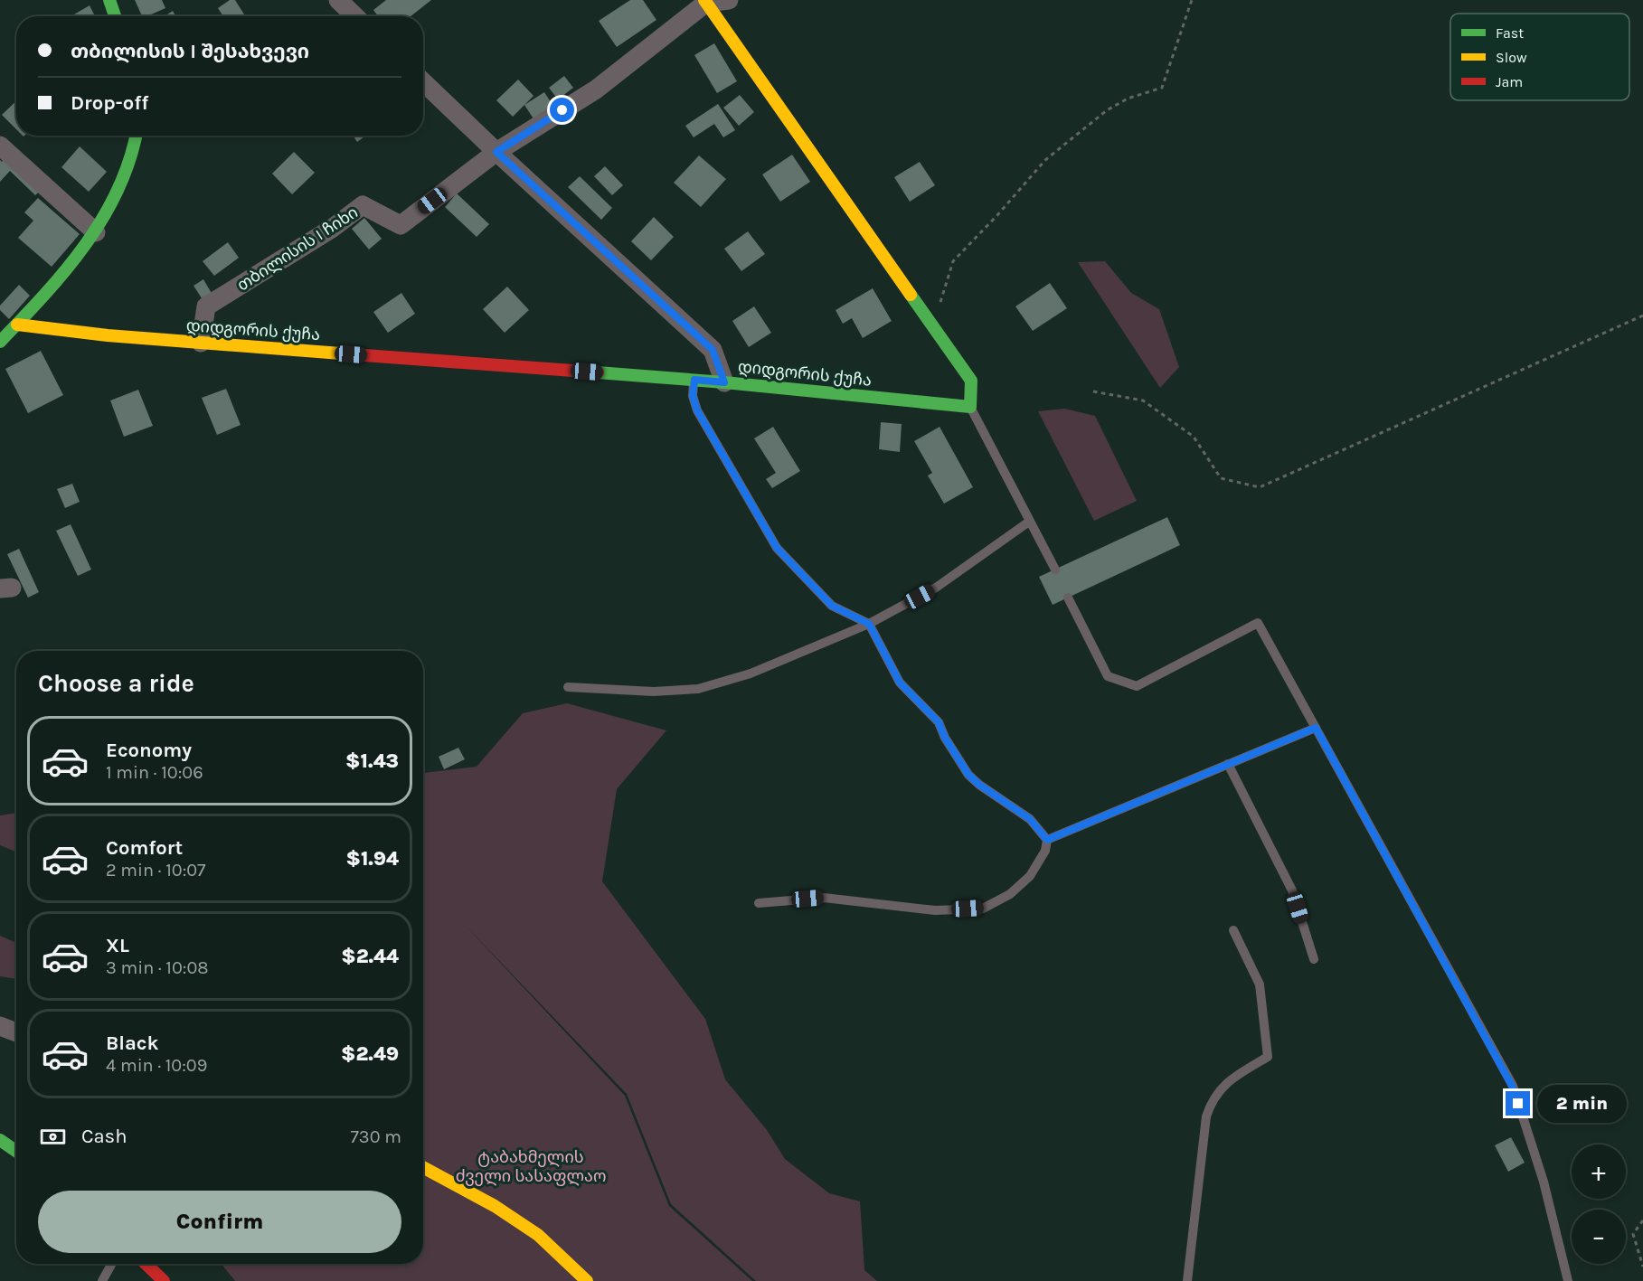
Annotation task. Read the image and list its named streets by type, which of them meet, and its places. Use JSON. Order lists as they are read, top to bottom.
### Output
{
  "streets": {
    "street": ["თბილისის I ჩიხი", "დიდგორის ქუჩა"]
  },
  "crossings": [
    ["თბილისის I ჩიხი", "დიდგორის ქუჩა"]
  ],
  "parks": ["ტაბახმელის ძველი სასაფლაო"],
  "legend": ["Fast", "Slow", "Jam"],
  "page": {
    "banner": ["თბილისის I შესახვევი", "Drop-off"],
    "heading": "Choose a ride",
    "list": [
      {
        "name": "Economy",
        "note": "1 min · 10:06",
        "value": "$1.43"
      },
      {
        "name": "Comfort",
        "note": "2 min · 10:07",
        "value": "$1.94"
      },
      {
        "name": "XL",
        "note": "3 min · 10:08",
        "value": "$2.44"
      },
      {
        "name": "Black",
        "note": "4 min · 10:09",
        "value": "$2.49"
      }
    ],
    "bubble": "2 min",
    "pay": ["Cash", "730 m"],
    "map_buttons": ["+", "−"],
    "buttons": "Confirm"
  }
}
